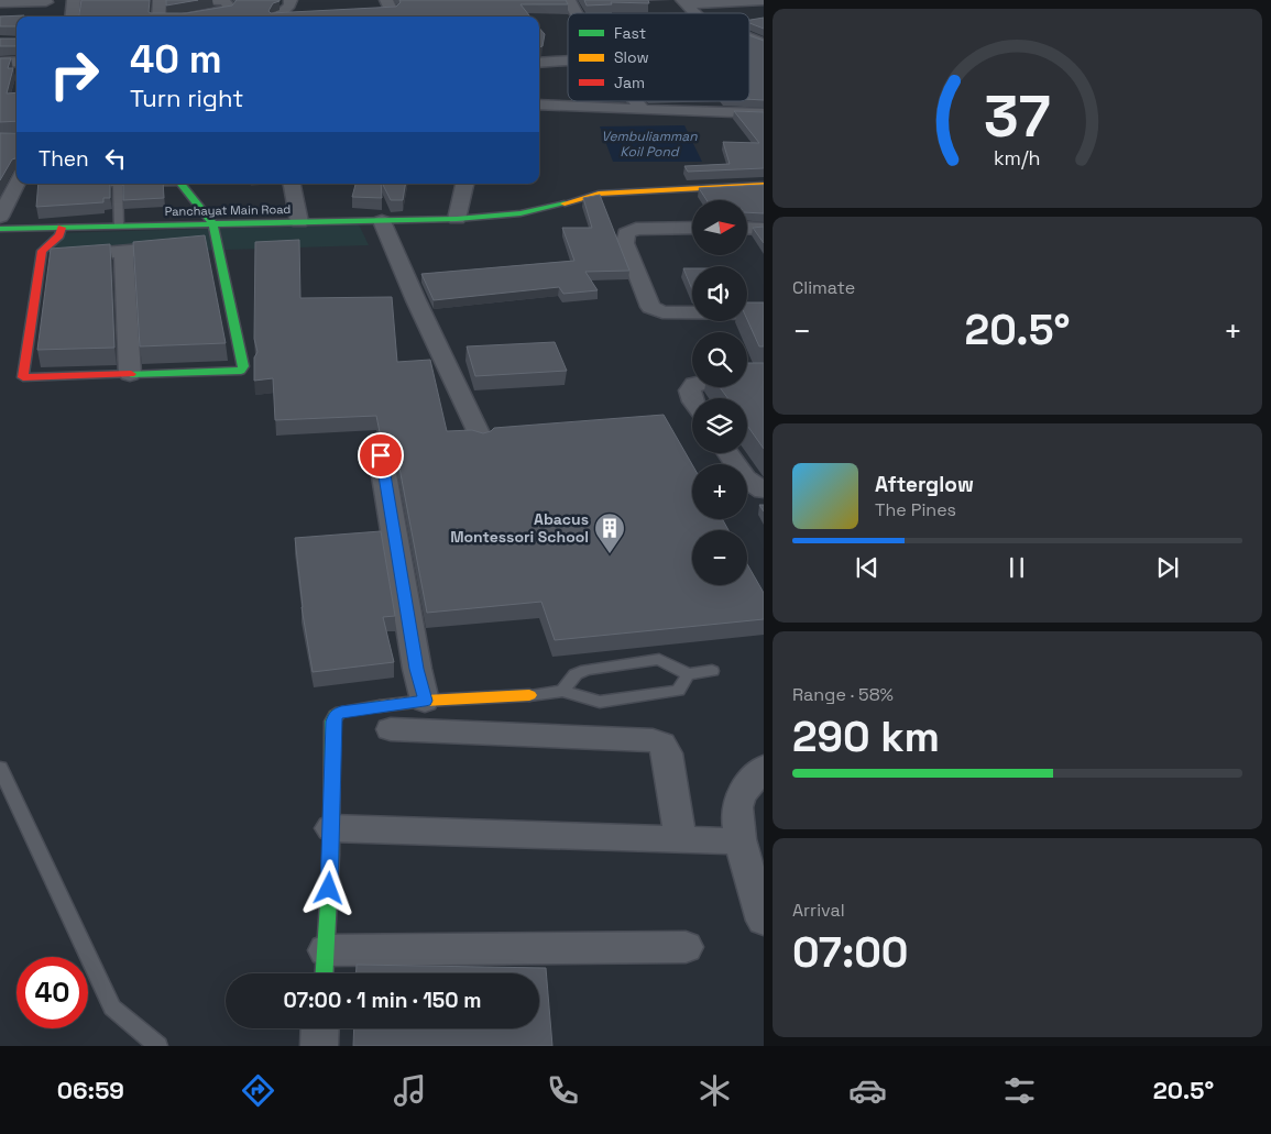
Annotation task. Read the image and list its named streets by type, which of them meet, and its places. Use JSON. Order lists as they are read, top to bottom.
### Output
{
  "streets": {
    "street": ["Panchayat Main Road"]
  },
  "water": ["Vembuliamman Koil Pond"],
  "places": {
    "building": ["Abacus Montessori School"]
  },
  "legend": ["Fast", "Slow", "Jam"],
  "north": "right",
  "page": {
    "turn": ["40 m", "Turn right"],
    "then": "Then",
    "map_buttons": ["+", "−"],
    "tile": [
      "Climate",
      ["Range · 58%", "290 km"],
      ["Arrival", "07:00"]
    ],
    "heat": ["−", "20.5°", "+"],
    "song": ["Afterglow", "The Pines"],
    "limit": "40",
    "trip": "07:00 · 1 min · 150 m",
    "tabs": ["06:59", "20.5°"],
    "gauge": ["37", "km/h"]
  }
}
